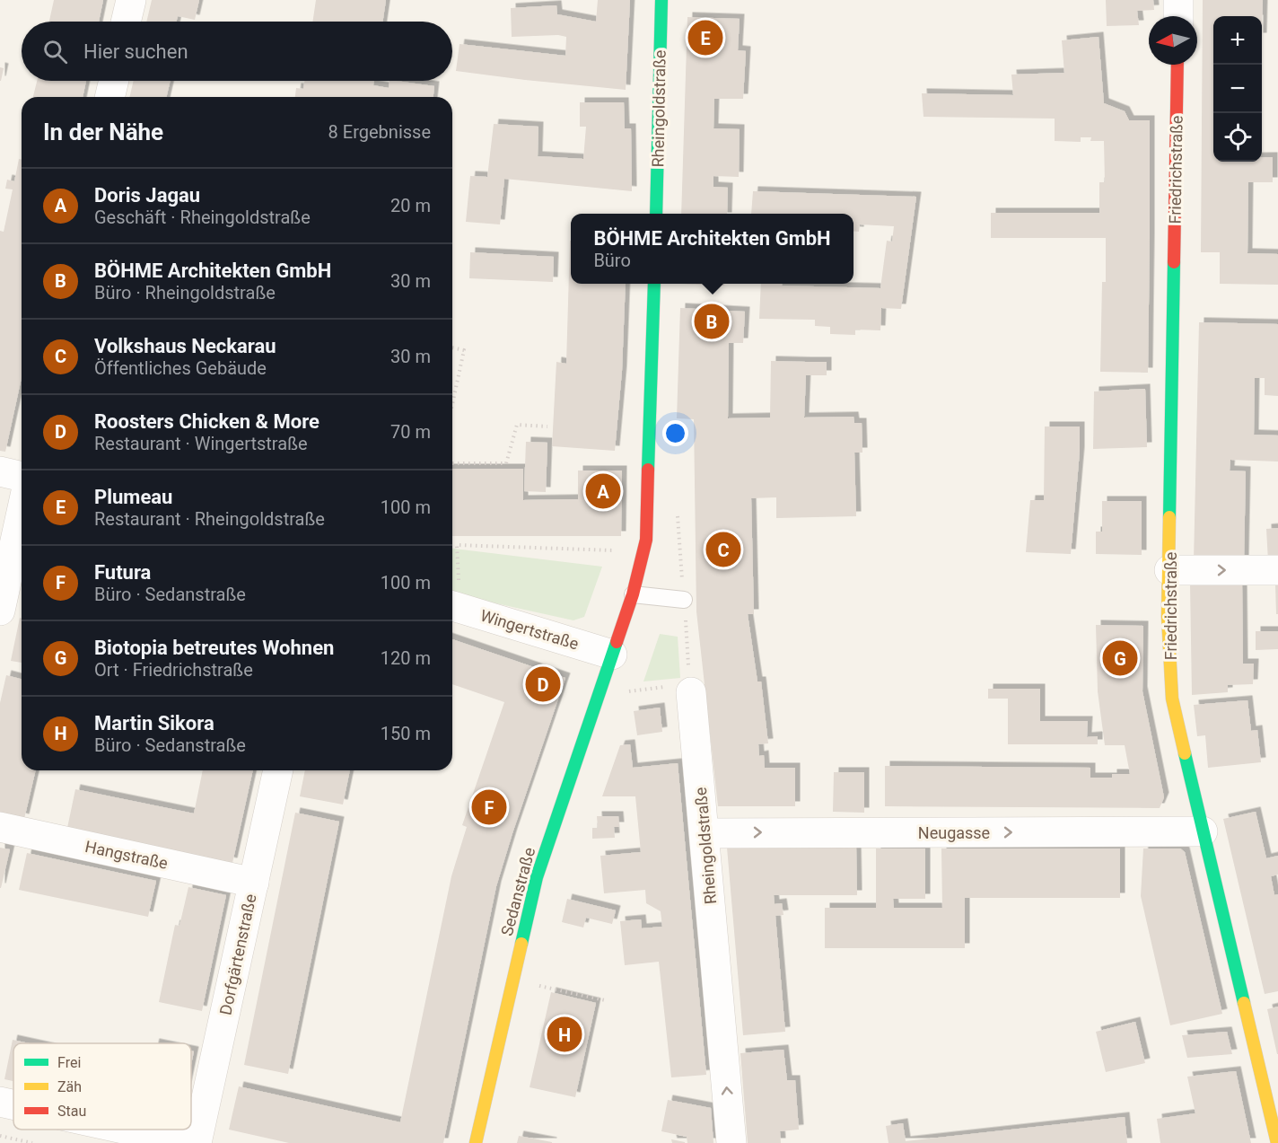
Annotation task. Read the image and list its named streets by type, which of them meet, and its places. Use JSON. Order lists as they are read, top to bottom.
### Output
{
  "streets": {
    "street": [
      "Rheingoldstraße",
      "Friedrichstraße",
      "Wingertstraße",
      "Neugasse",
      "Hangstraße",
      "Sedanstraße",
      "Dorfgärtenstraße"
    ]
  },
  "crossings": [
    ["Rheingoldstraße", "Neugasse"],
    ["Friedrichstraße", "Neugasse"],
    ["Wingertstraße", "Sedanstraße"],
    ["Hangstraße", "Dorfgärtenstraße"]
  ],
  "one_way": ["Rheingoldstraße", "Neugasse"],
  "legend": ["Frei", "Zäh", "Stau"],
  "north": "left",
  "page": {
    "map_buttons": ["+", "−"],
    "pins": [
      "E",
      "B",
      "A",
      "C",
      "G",
      "D",
      "F",
      "H"
    ],
    "search": "Hier suchen",
    "heading": ["In der Nähe", "8 Ergebnisse"],
    "list": [
      {
        "mark": "A",
        "name": "Doris Jagau",
        "note": "Geschäft · Rheingoldstraße",
        "value": "20 m"
      },
      {
        "mark": "B",
        "name": "BÖHME Architekten GmbH",
        "note": "Büro · Rheingoldstraße",
        "value": "30 m"
      },
      {
        "mark": "C",
        "name": "Volkshaus Neckarau",
        "note": "Öffentliches Gebäude",
        "value": "30 m"
      },
      {
        "mark": "D",
        "name": "Roosters Chicken & More",
        "note": "Restaurant · Wingertstraße",
        "value": "70 m"
      },
      {
        "mark": "E",
        "name": "Plumeau",
        "note": "Restaurant · Rheingoldstraße",
        "value": "100 m"
      },
      {
        "mark": "F",
        "name": "Futura",
        "note": "Büro · Sedanstraße",
        "value": "100 m"
      },
      {
        "mark": "G",
        "name": "Biotopia betreutes Wohnen",
        "note": "Ort · Friedrichstraße",
        "value": "120 m"
      },
      {
        "mark": "H",
        "name": "Martin Sikora",
        "note": "Büro · Sedanstraße",
        "value": "150 m"
      }
    ],
    "popup": ["BÖHME Architekten GmbH", "Büro"]
  }
}
